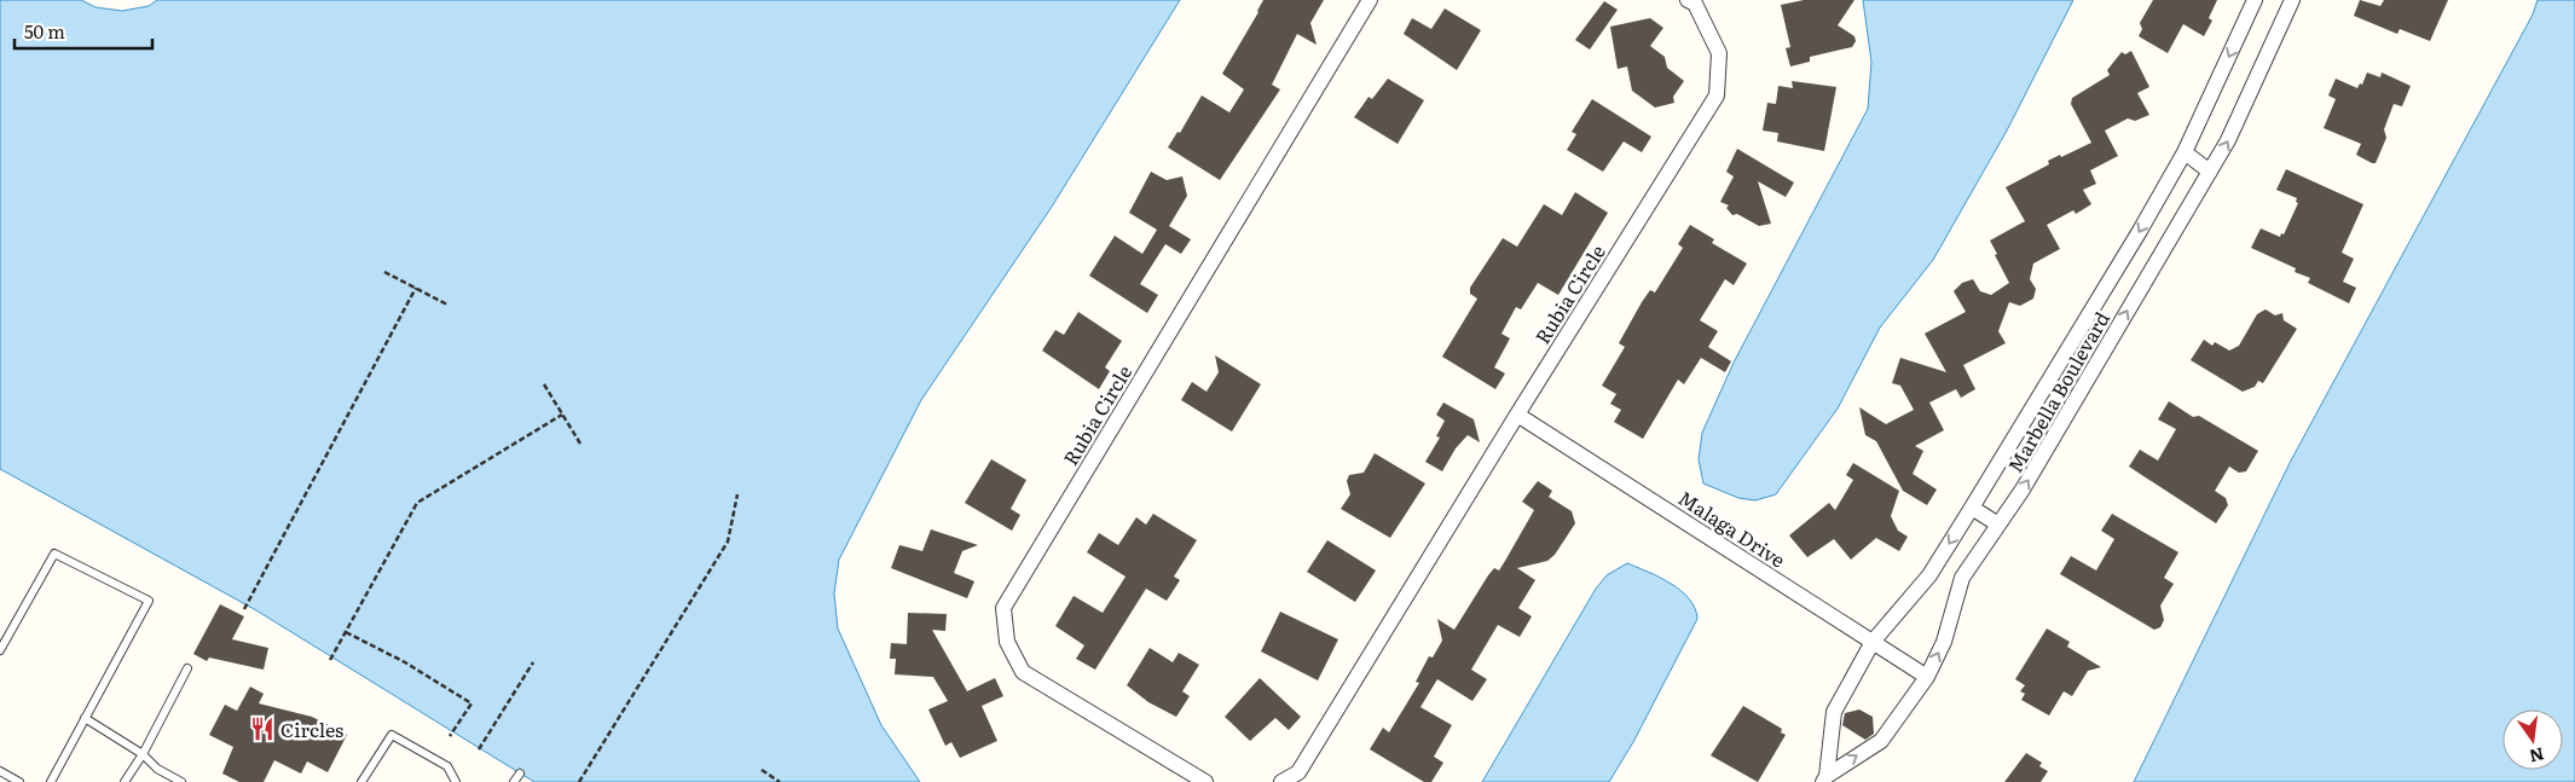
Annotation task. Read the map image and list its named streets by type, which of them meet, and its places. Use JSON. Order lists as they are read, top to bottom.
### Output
{
  "streets": {
    "street": ["Rubia Circle", "Marbella Boulevard", "Malaga Drive"]
  },
  "crossings": [
    ["Rubia Circle", "Malaga Drive"],
    ["Marbella Boulevard", "Malaga Drive"]
  ],
  "places": {
    "restaurant": ["Circles"]
  },
  "scale_bar": "50 m",
  "north": "bottom"
}
